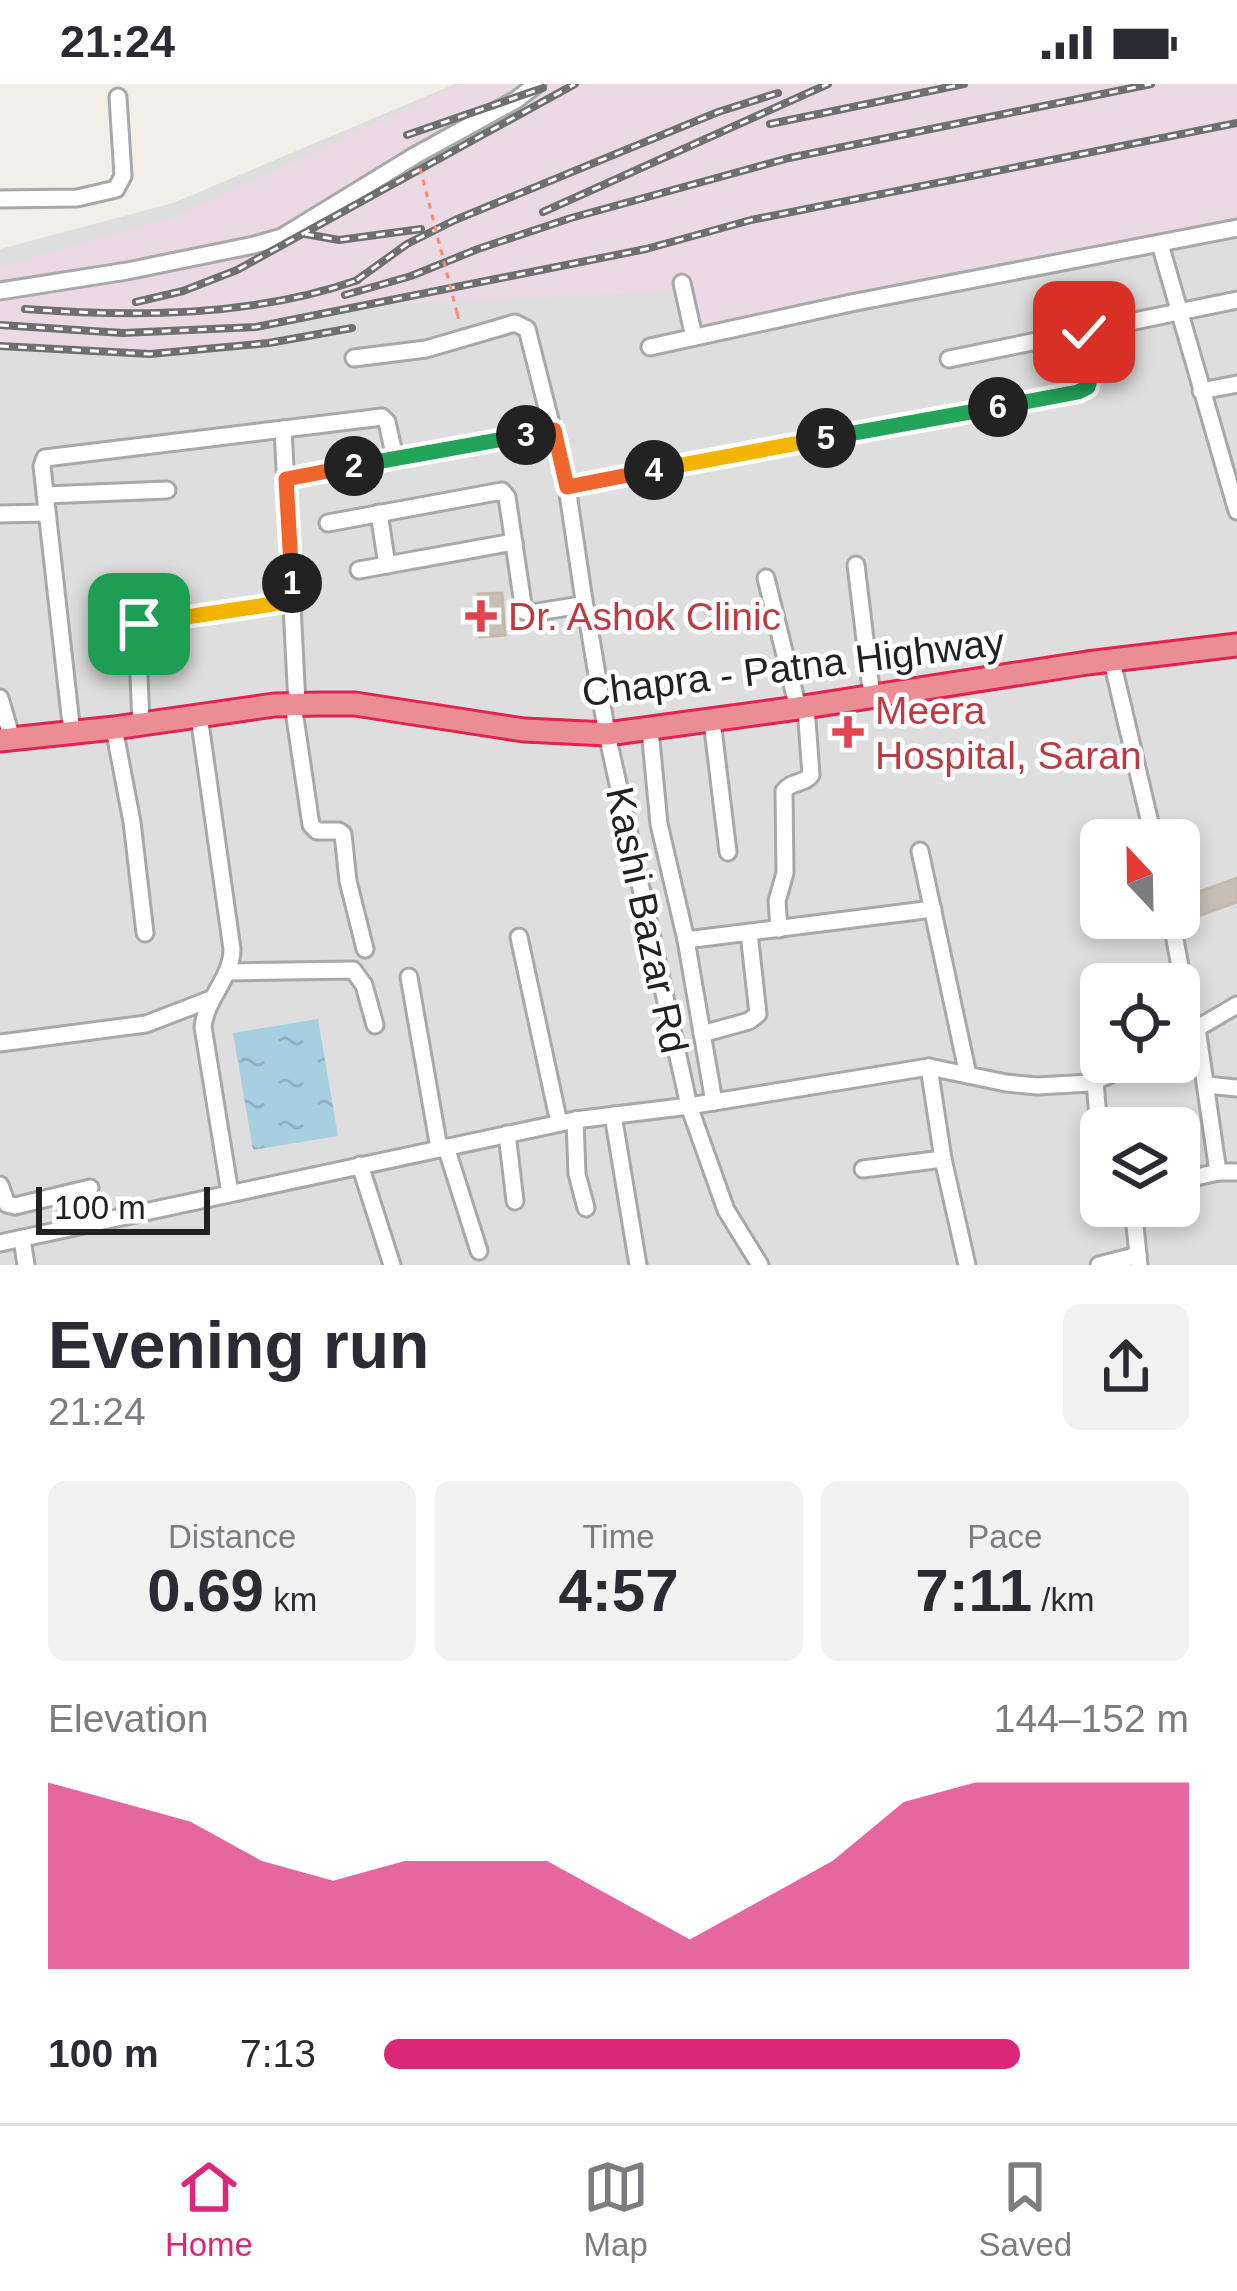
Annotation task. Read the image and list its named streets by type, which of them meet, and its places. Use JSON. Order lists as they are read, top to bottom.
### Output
{
  "streets": {
    "highway": ["Chapra - Patna Highway"],
    "street": ["Kashi Bazar Rd"]
  },
  "crossings": [
    ["Chapra - Patna Highway", "Kashi Bazar Rd"]
  ],
  "places": {
    "health": ["Dr. Ashok Clinic", "Meera Hospital, Saran"]
  },
  "scale_bar": "100 m",
  "north": "top",
  "page": {
    "status": "21:24",
    "pins": [
      "6",
      "3",
      "5",
      "2",
      "4",
      "1"
    ],
    "scale": "100 m",
    "heading": ["Evening run", "21:24"],
    "stats": [
      ["Distance", "0.69 km"],
      ["Time", "4:57"],
      ["Pace", "7:11 /km"]
    ],
    "chart": ["Elevation", "144–152 m"],
    "list": [
      {
        "name": "100 m",
        "note": "7:13"
      }
    ],
    "tabs": ["Home", "Map", "Saved"]
  }
}
